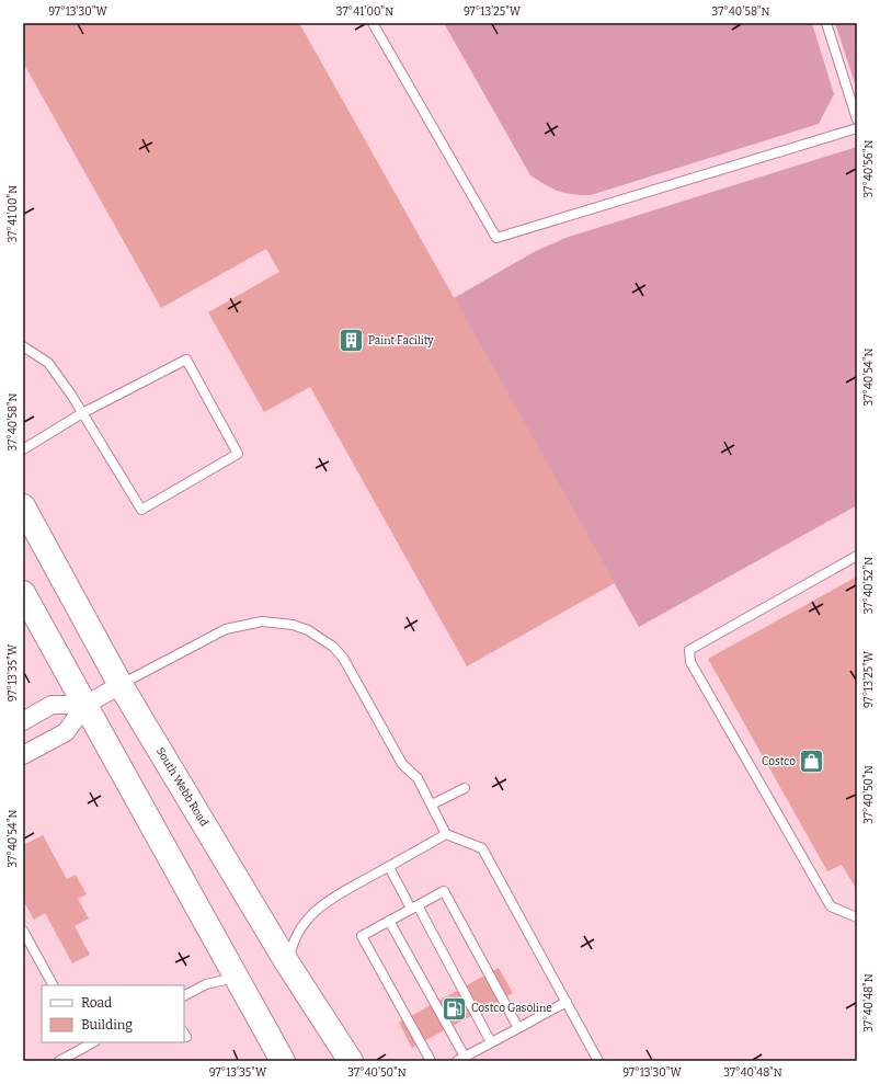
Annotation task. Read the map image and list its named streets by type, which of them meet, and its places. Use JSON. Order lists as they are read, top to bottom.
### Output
{
  "streets": {
    "main road": ["South Webb Road"]
  },
  "places": {
    "building": ["Paint Facility"],
    "shop": ["Costco"],
    "fuel station": ["Costco Gasoline"]
  },
  "legend": ["Road", "Building"],
  "coordinates": [
    "97°13'30\"W",
    "37°41'00\"N",
    "97°13'25\"W",
    "37°40'58\"N",
    "37°40'56\"N",
    "37°40'54\"N",
    "37°40'52\"N",
    "97°13'35\"W",
    "37°40'50\"N",
    "37°40'48\"N"
  ]
}
